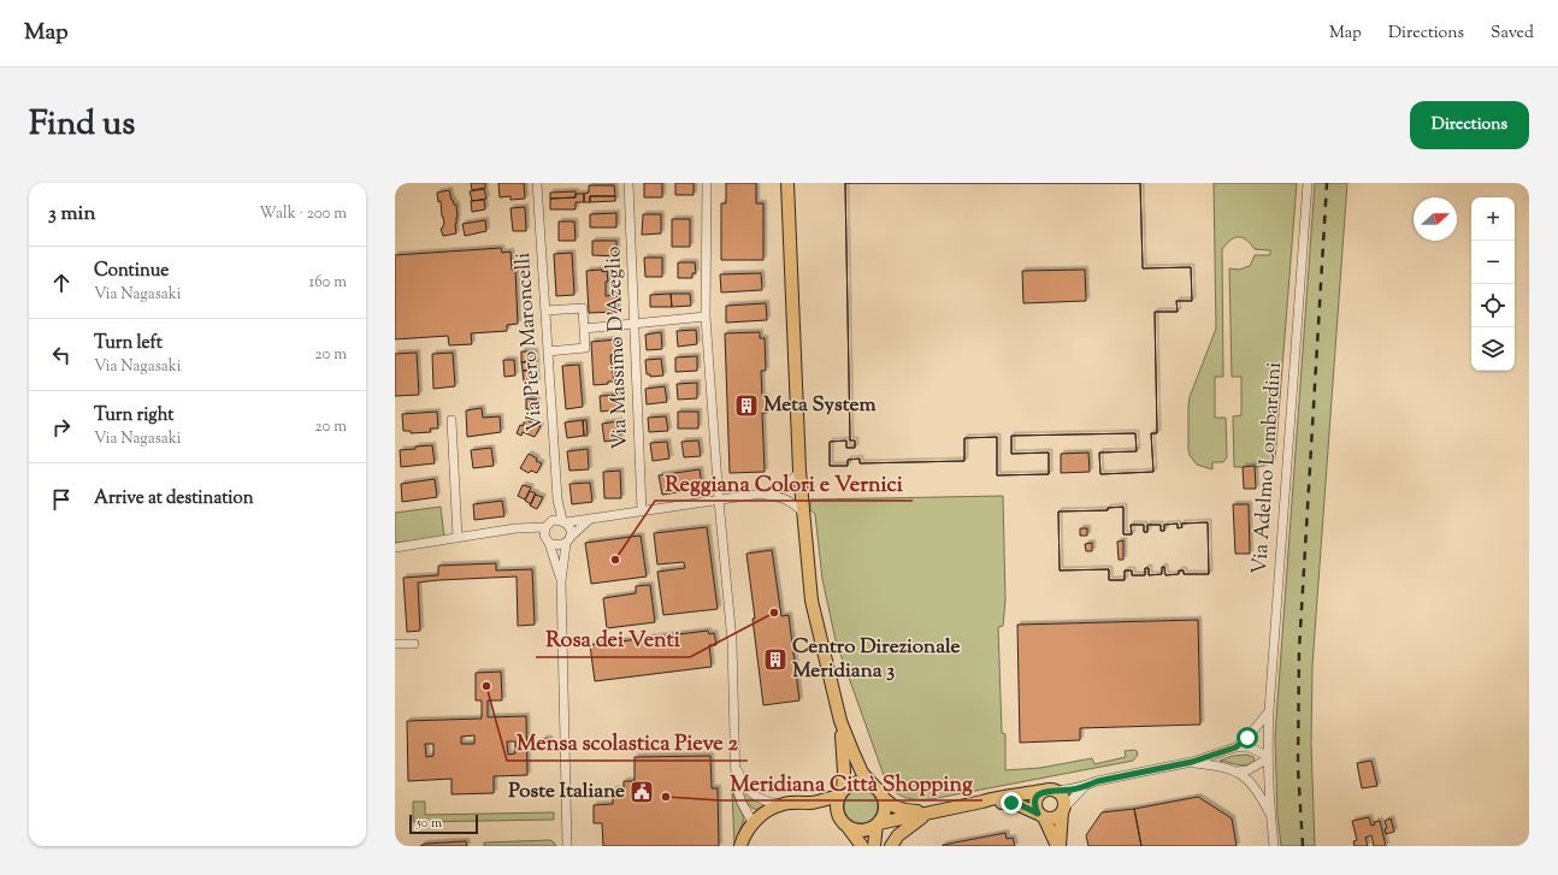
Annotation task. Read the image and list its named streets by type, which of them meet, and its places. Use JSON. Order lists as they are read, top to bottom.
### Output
{
  "streets": {
    "street": ["Via Piero Maroncelli", "Via Massimo D'Azeglio", "Via Adelmo Lombardini"]
  },
  "places": {
    "building": ["Meta System", "Centro Direzionale Meridiana 3"],
    "other": [
      "Reggiana Colori e Vernici",
      "Rosa dei Venti",
      "Mensa scolastica Pieve 2",
      "Meridiana Città Shopping"
    ],
    "public building": ["Poste Italiane"]
  },
  "scale_bar": "50 m",
  "north": "right",
  "page": {
    "header": "Map",
    "nav": ["Map", "Directions", "Saved"],
    "title": "Find us",
    "buttons": "Directions",
    "heading": ["3 min", "Walk · 200 m"],
    "map_buttons": ["+", "−"],
    "list": [
      ["Continue", "Via Nagasaki", "160 m"],
      ["Turn left", "Via Nagasaki", "20 m"],
      ["Turn right", "Via Nagasaki", "20 m"],
      "Arrive at destination"
    ],
    "scale": "50 m"
  }
}
